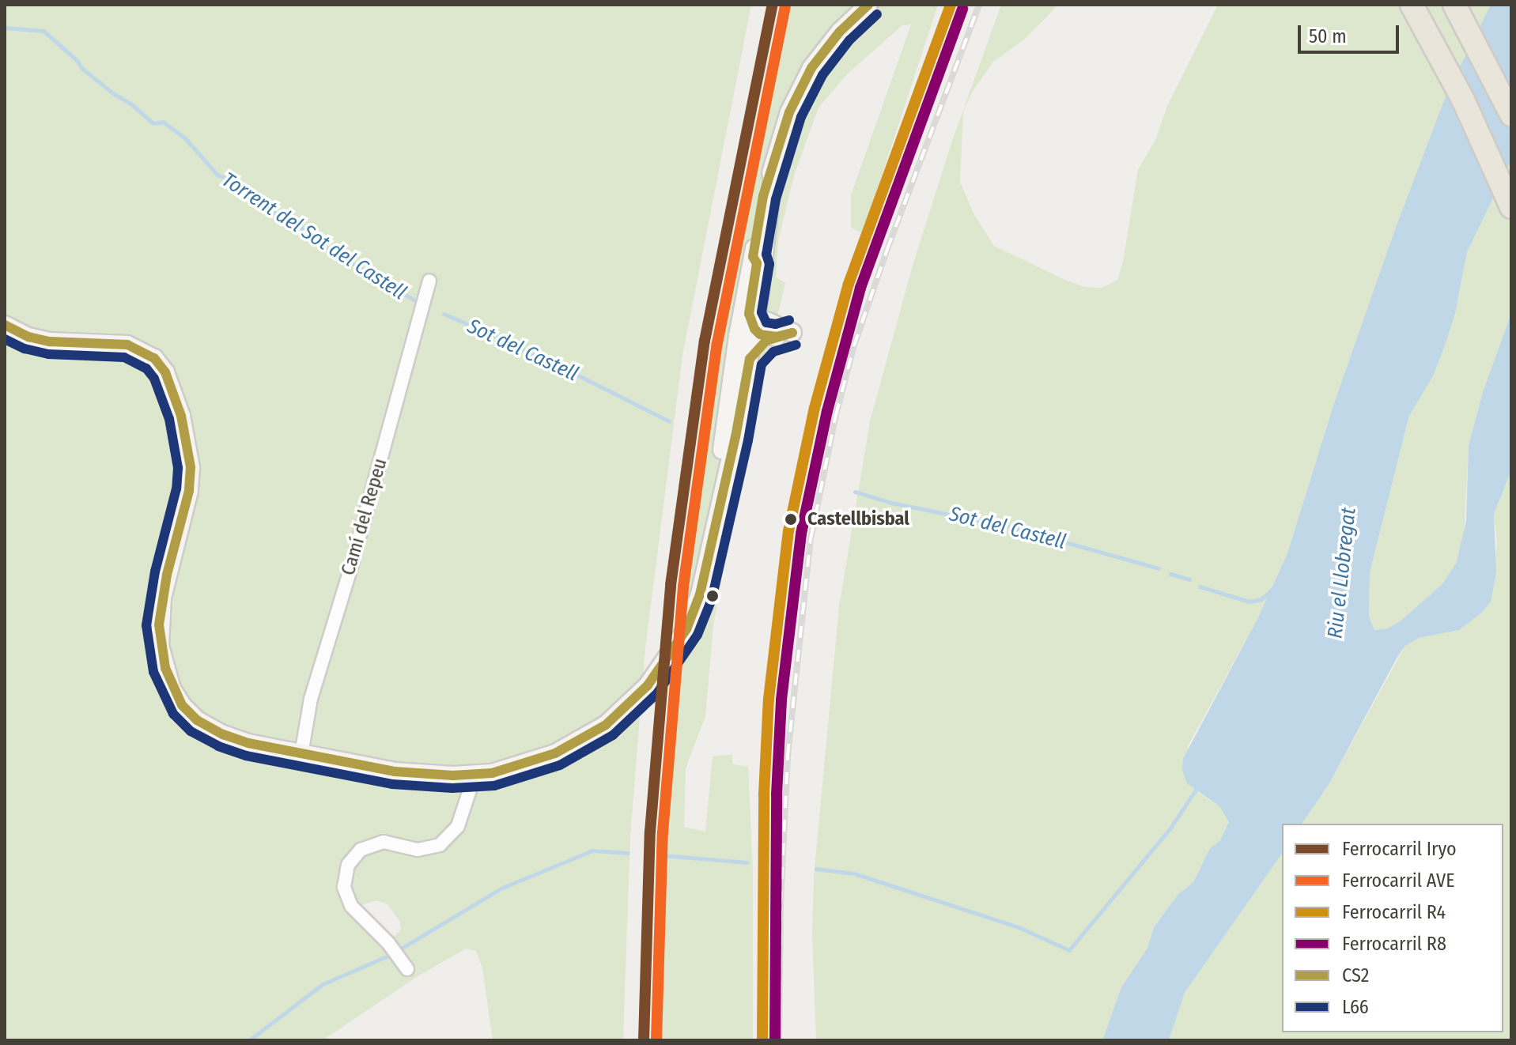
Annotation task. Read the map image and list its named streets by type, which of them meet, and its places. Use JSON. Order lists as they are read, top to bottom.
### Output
{
  "streets": {
    "street": ["Camí del Repeu"]
  },
  "water": ["Torrent del Sot del Castell", "Sot del Castell", "Riu el Llobregat"],
  "places": ["Castellbisbal"],
  "lines": [
    "rail line Iryo",
    "rail line R4",
    "transit line CS2",
    "rail line AVE",
    "rail line R8",
    "transit line L66"
  ],
  "legend": [
    "Ferrocarril Iryo",
    "Ferrocarril AVE",
    "Ferrocarril R4",
    "Ferrocarril R8",
    "CS2",
    "L66"
  ],
  "scale_bar": "50 m"
}
